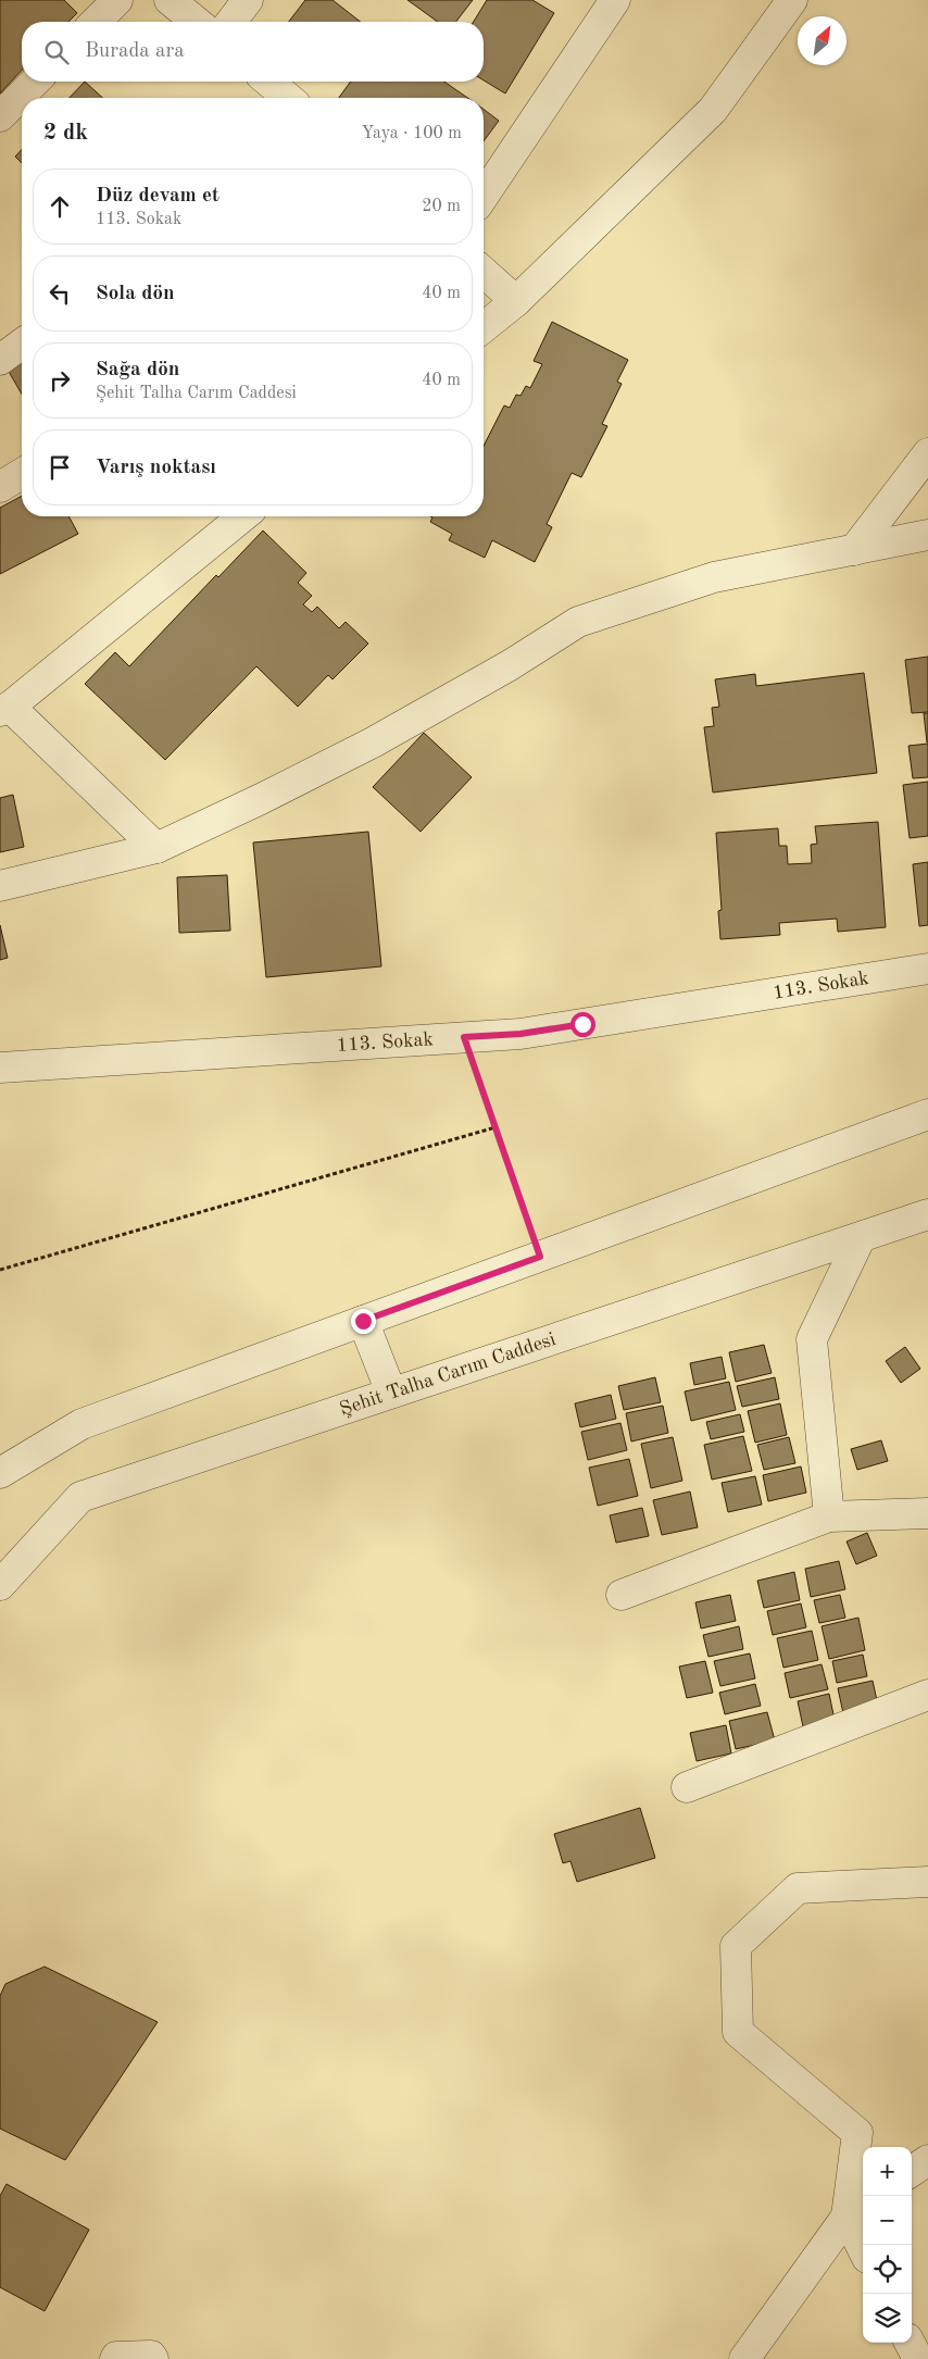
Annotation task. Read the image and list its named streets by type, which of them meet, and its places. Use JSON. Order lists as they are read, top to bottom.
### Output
{
  "streets": {
    "street": ["113. Sokak", "Şehit Talha Carım Caddesi"]
  },
  "north": "top right",
  "page": {
    "search": "Burada ara",
    "heading": ["2 dk", "Yaya · 100 m"],
    "list": [
      ["Düz devam et", "113. Sokak", "20 m"],
      ["Sola dön", "40 m"],
      ["Sağa dön", "Şehit Talha Carım Caddesi", "40 m"],
      "Varış noktası"
    ],
    "map_buttons": ["+", "−"]
  }
}
